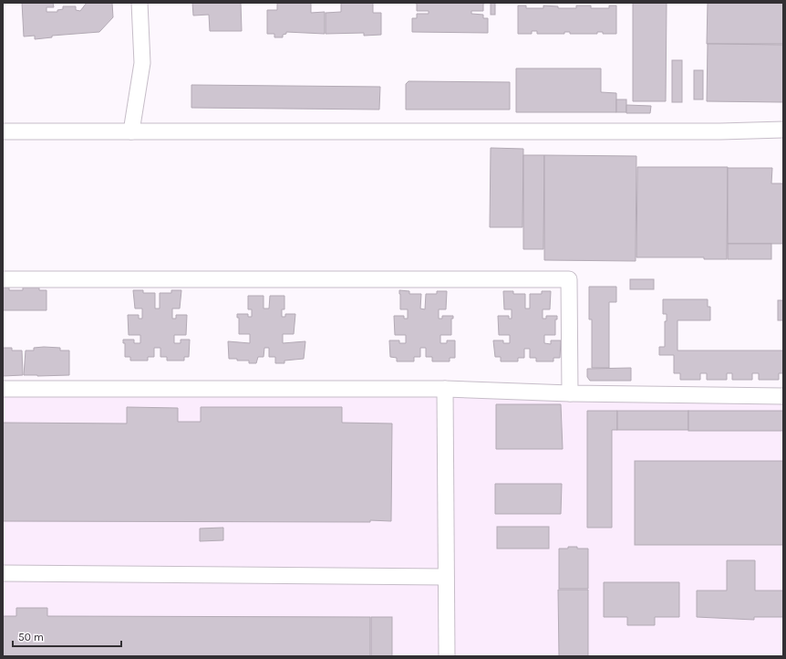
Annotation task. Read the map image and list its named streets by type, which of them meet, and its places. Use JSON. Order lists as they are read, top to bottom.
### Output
{
  "scale_bar": "50 m"
}
